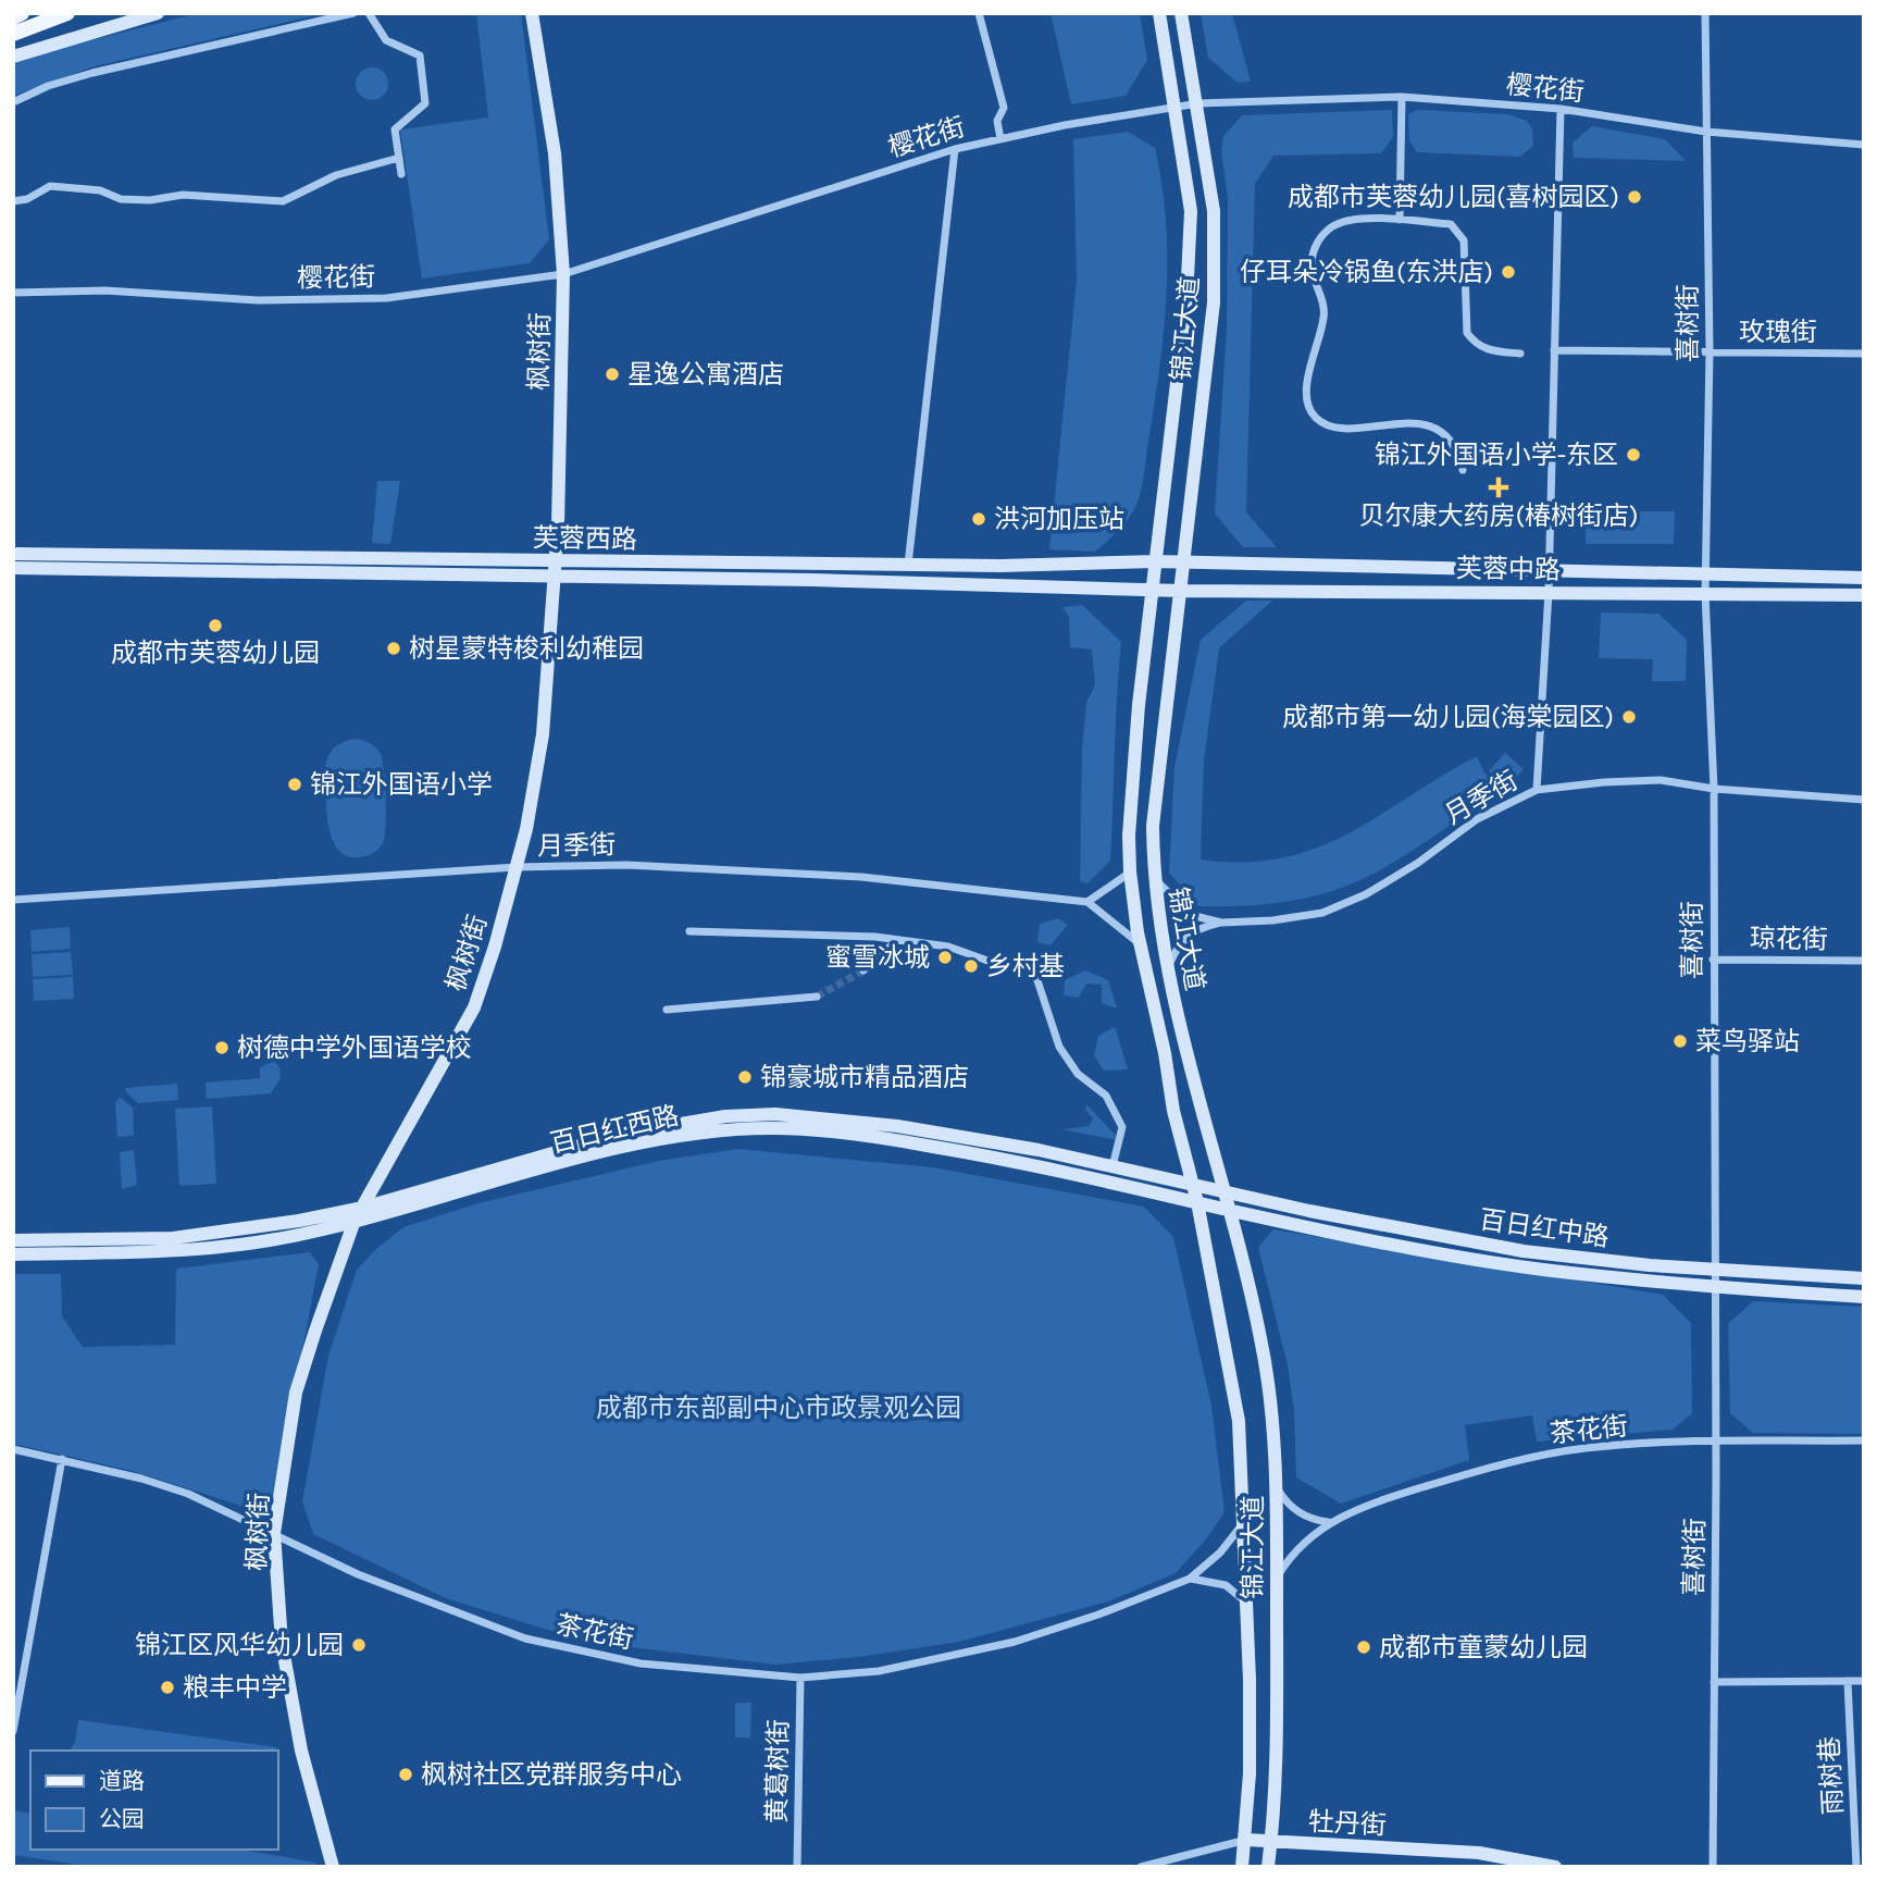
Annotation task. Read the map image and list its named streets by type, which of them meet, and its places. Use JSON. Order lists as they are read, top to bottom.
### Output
{
  "streets": {
    "main road": [
      "锦江大道",
      "枫树街",
      "芙蓉西路",
      "芙蓉中路",
      "百日红西路",
      "百日红中路",
      "牡丹街"
    ],
    "street": [
      "樱花街",
      "喜树街",
      "玫瑰街",
      "月季街",
      "琼花街",
      "茶花街",
      "黄葛树街",
      "雨树巷"
    ]
  },
  "crossings": [
    ["樱花街", "喜树街"],
    ["樱花街", "锦江大道"],
    ["樱花街", "枫树街"],
    ["喜树街", "玫瑰街"],
    ["喜树街", "芙蓉中路"],
    ["喜树街", "月季街"],
    ["喜树街", "琼花街"],
    ["喜树街", "百日红中路"],
    ["喜树街", "茶花街"],
    ["锦江大道", "芙蓉西路"],
    ["锦江大道", "芙蓉中路"],
    ["锦江大道", "月季街"],
    ["锦江大道", "百日红西路"],
    ["锦江大道", "百日红中路"],
    ["锦江大道", "茶花街"],
    ["锦江大道", "牡丹街"],
    ["枫树街", "芙蓉西路"],
    ["枫树街", "月季街"],
    ["枫树街", "百日红西路"],
    ["枫树街", "茶花街"],
    ["芙蓉西路", "芙蓉中路"],
    ["百日红西路", "百日红中路"],
    ["茶花街", "黄葛树街"]
  ],
  "parks": ["成都市东部副中心市政景观公园"],
  "places": {
    "other": [
      "成都市芙蓉幼儿园(喜树园区)",
      "仔耳朵冷锅鱼(东洪店)",
      "星逸公寓酒店",
      "锦江外国语小学-东区",
      "洪河加压站",
      "成都市芙蓉幼儿园",
      "树星蒙特梭利幼稚园",
      "成都市第一幼儿园(海棠园区)",
      "锦江外国语小学",
      "蜜雪冰城",
      "乡村基",
      "菜鸟驿站",
      "树德中学外国语学校",
      "锦豪城市精品酒店",
      "锦江区风华幼儿园",
      "成都市童蒙幼儿园",
      "粮丰中学",
      "枫树社区党群服务中心"
    ],
    "health": ["贝尔康大药房(椿树街店)"]
  },
  "legend": ["道路", "公园"]
}
